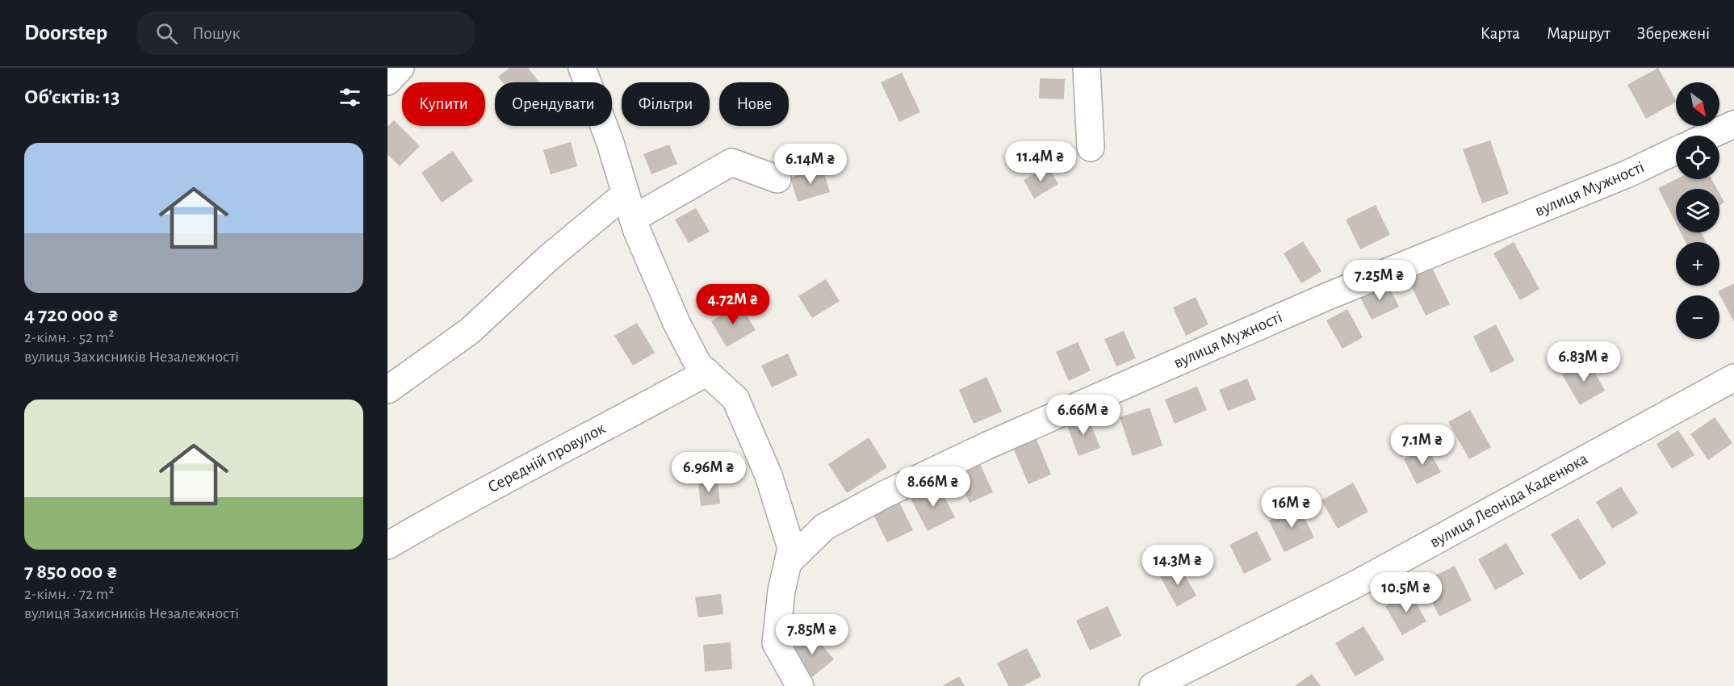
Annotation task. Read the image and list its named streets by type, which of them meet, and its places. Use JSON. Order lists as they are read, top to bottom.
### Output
{
  "streets": {
    "street": ["вулиця Мужності", "Середній провулок", "вулиця Леоніда Каденюка"]
  },
  "north": "bottom right",
  "page": {
    "header": "Doorstep",
    "search": "Пошук",
    "nav": ["Карта", "Маршрут", "Збережені"],
    "heading": "Об’єктів: 13",
    "map_buttons": ["+", "−"],
    "chip": [
      "Купити",
      "Орендувати",
      "Фільтри",
      "Нове"
    ],
    "list": [
      {
        "name": "4 720 000 ₴",
        "note": "2-кімн. · 52 m² · вулиця Захисників Незалежності"
      },
      {
        "name": "7 850 000 ₴",
        "note": "2-кімн. · 72 m² · вулиця Захисників Незалежності"
      }
    ],
    "price": [
      "11.4M ₴",
      "6.14M ₴",
      "7.25M ₴",
      "4.72M ₴",
      "6.83M ₴",
      "6.66M ₴",
      "7.1M ₴",
      "6.96M ₴",
      "8.66M ₴",
      "16M ₴",
      "14.3M ₴",
      "10.5M ₴",
      "7.85M ₴"
    ]
  }
}
